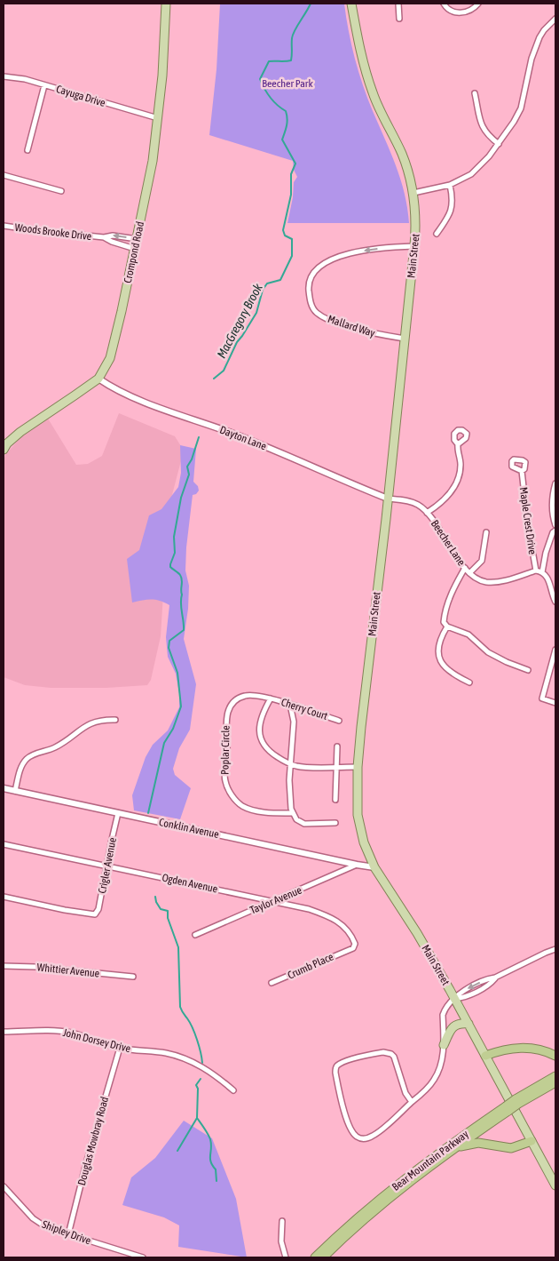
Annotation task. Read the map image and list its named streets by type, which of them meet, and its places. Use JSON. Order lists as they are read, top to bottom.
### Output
{
  "streets": {
    "highway": ["Bear Mountain Parkway"],
    "main road": ["Crompond Road", "Main Street"],
    "street": [
      "Cayuga Drive",
      "Woods Brooke Drive",
      "Mallard Way",
      "Dayton Lane",
      "Maple Crest Drive",
      "Beecher Lane",
      "Cherry Court",
      "Poplar Circle",
      "Conklin Avenue",
      "Crigler Avenue",
      "Ogden Avenue",
      "Taylor Avenue",
      "Crumb Place",
      "Whittier Avenue",
      "John Dorsey Drive",
      "Douglas Mowbray Road",
      "Shipley Drive"
    ]
  },
  "crossings": [
    ["Cayuga Drive", "Crompond Road"],
    ["Woods Brooke Drive", "Crompond Road"],
    ["Crompond Road", "Dayton Lane"],
    ["Main Street", "Mallard Way"],
    ["Main Street", "Dayton Lane"],
    ["Main Street", "Beecher Lane"],
    ["Main Street", "Conklin Avenue"],
    ["Dayton Lane", "Beecher Lane"],
    ["Maple Crest Drive", "Beecher Lane"],
    ["Cherry Court", "Poplar Circle"],
    ["Conklin Avenue", "Crigler Avenue"],
    ["Conklin Avenue", "Taylor Avenue"],
    ["Crigler Avenue", "Ogden Avenue"],
    ["Ogden Avenue", "Taylor Avenue"],
    ["Ogden Avenue", "Crumb Place"],
    ["John Dorsey Drive", "Douglas Mowbray Road"],
    ["Douglas Mowbray Road", "Shipley Drive"]
  ],
  "water": ["MacGregory Brook"],
  "parks": ["Beecher Park"]
}
